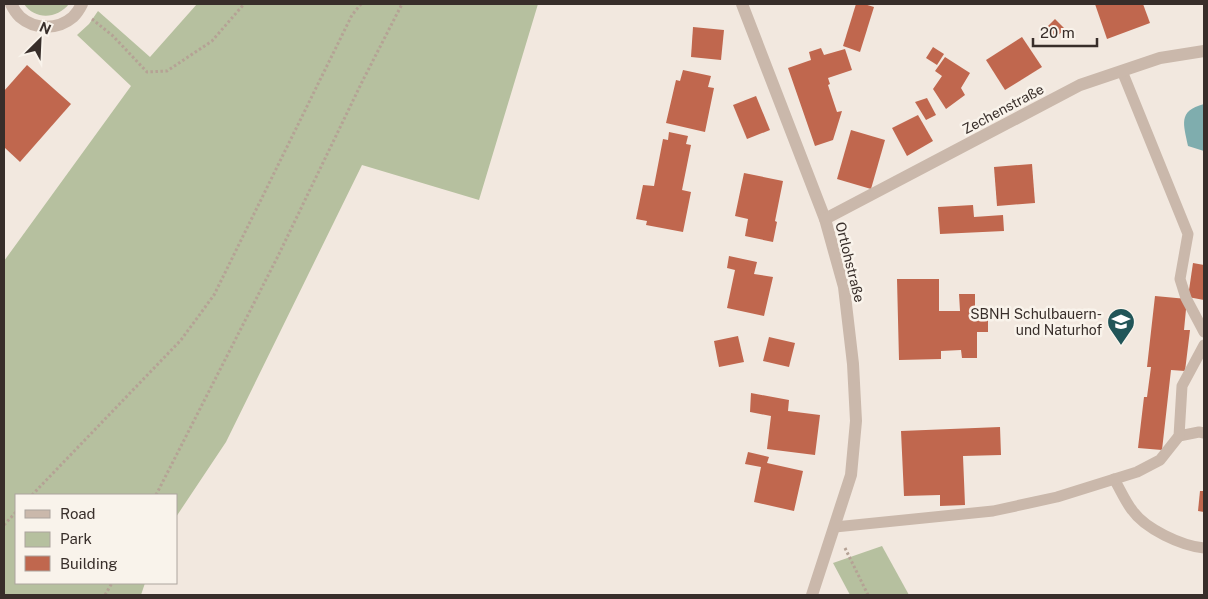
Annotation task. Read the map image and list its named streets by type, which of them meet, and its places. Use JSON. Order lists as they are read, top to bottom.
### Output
{
  "streets": {
    "street": ["Zechenstraße", "Ortlohstraße"]
  },
  "crossings": [
    ["Zechenstraße", "Ortlohstraße"]
  ],
  "places": {
    "school or university": ["SBNH Schulbauern- und Naturhof"]
  },
  "legend": ["Road", "Park", "Building"],
  "scale_bar": "20 m",
  "north": "top right"
}
